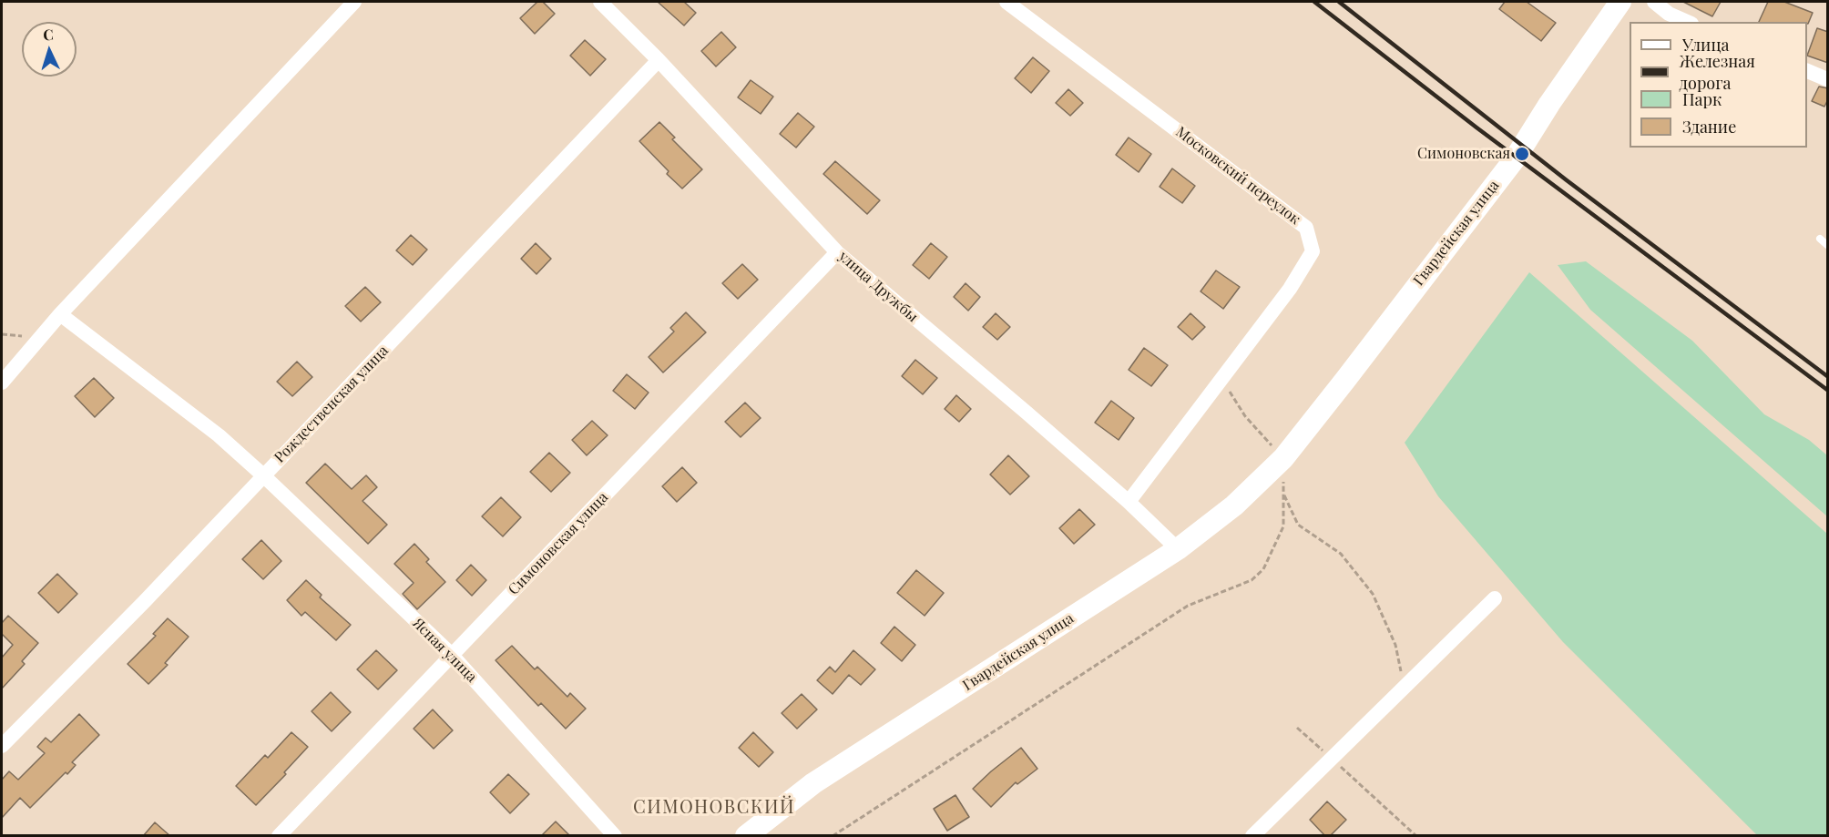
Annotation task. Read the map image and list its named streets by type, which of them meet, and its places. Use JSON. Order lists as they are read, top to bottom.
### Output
{
  "streets": {
    "street": [
      "Московский переулок",
      "Гвардейская улица",
      "улица Дружбы",
      "Рождественская улица",
      "Симоновская улица",
      "Ясная улица"
    ]
  },
  "crossings": [
    ["Московский переулок", "улица Дружбы"],
    ["Гвардейская улица", "улица Дружбы"],
    ["улица Дружбы", "Рождественская улица"],
    ["улица Дружбы", "Симоновская улица"],
    ["Рождественская улица", "Ясная улица"],
    ["Симоновская улица", "Ясная улица"]
  ],
  "districts": ["СИМОНОВСКИЙ"],
  "places": ["Симоновская"],
  "legend": [
    "Улица",
    "Железная дорога",
    "Парк",
    "Здание"
  ],
  "north": "top"
}
